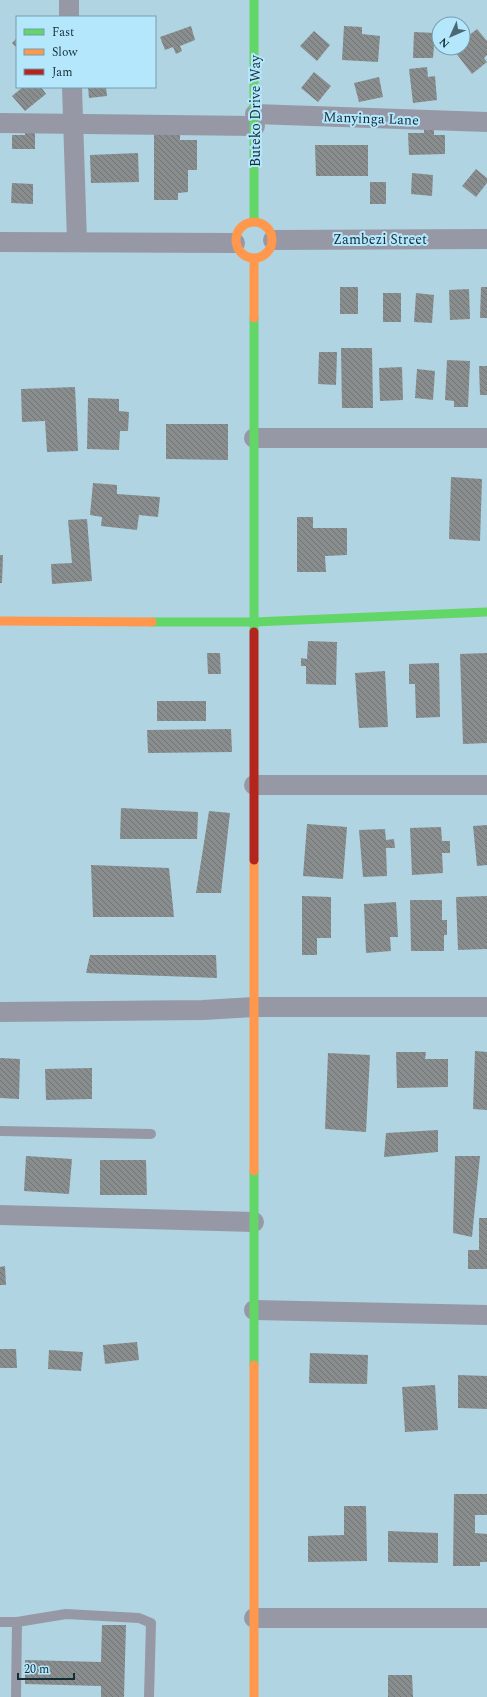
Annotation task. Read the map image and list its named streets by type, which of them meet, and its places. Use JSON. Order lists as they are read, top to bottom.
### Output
{
  "streets": {
    "street": ["Buteko Drive Way", "Manyinga Lane", "Zambezi Street"]
  },
  "crossings": [
    ["Buteko Drive Way", "Manyinga Lane"],
    ["Buteko Drive Way", "Zambezi Street"]
  ],
  "legend": ["Fast", "Slow", "Jam"],
  "scale_bar": "20 m",
  "north": "bottom left"
}
